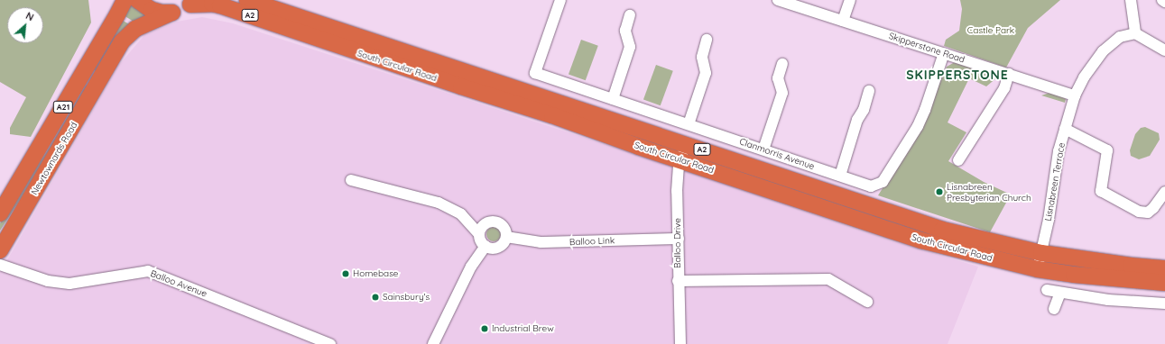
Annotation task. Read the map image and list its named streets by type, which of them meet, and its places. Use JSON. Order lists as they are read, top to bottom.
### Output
{
  "streets": {
    "highway": [
      "A2",
      "South Circular Road",
      "A21",
      "Newtownards Road"
    ],
    "street": [
      "Skipperstone Road",
      "Clanmorris Avenue",
      "Lisnabreen Terrace",
      "Balloo Link",
      "Balloo Drive",
      "Balloo Avenue"
    ]
  },
  "crossings": [
    ["A2", "South Circular Road"],
    ["A2", "Newtownards Road"],
    ["Skipperstone Road", "Clanmorris Avenue"],
    ["Skipperstone Road", "Lisnabreen Terrace"],
    ["South Circular Road", "Lisnabreen Terrace"],
    ["South Circular Road", "Balloo Drive"],
    ["Balloo Link", "Balloo Drive"]
  ],
  "districts": ["SKIPPERSTONE"],
  "parks": ["Castle Park"],
  "places": [
    "Lisnabreen Presbyterian Church",
    "Homebase",
    "Sainsbury's",
    "Industrial Brew"
  ],
  "north": "top right"
}
